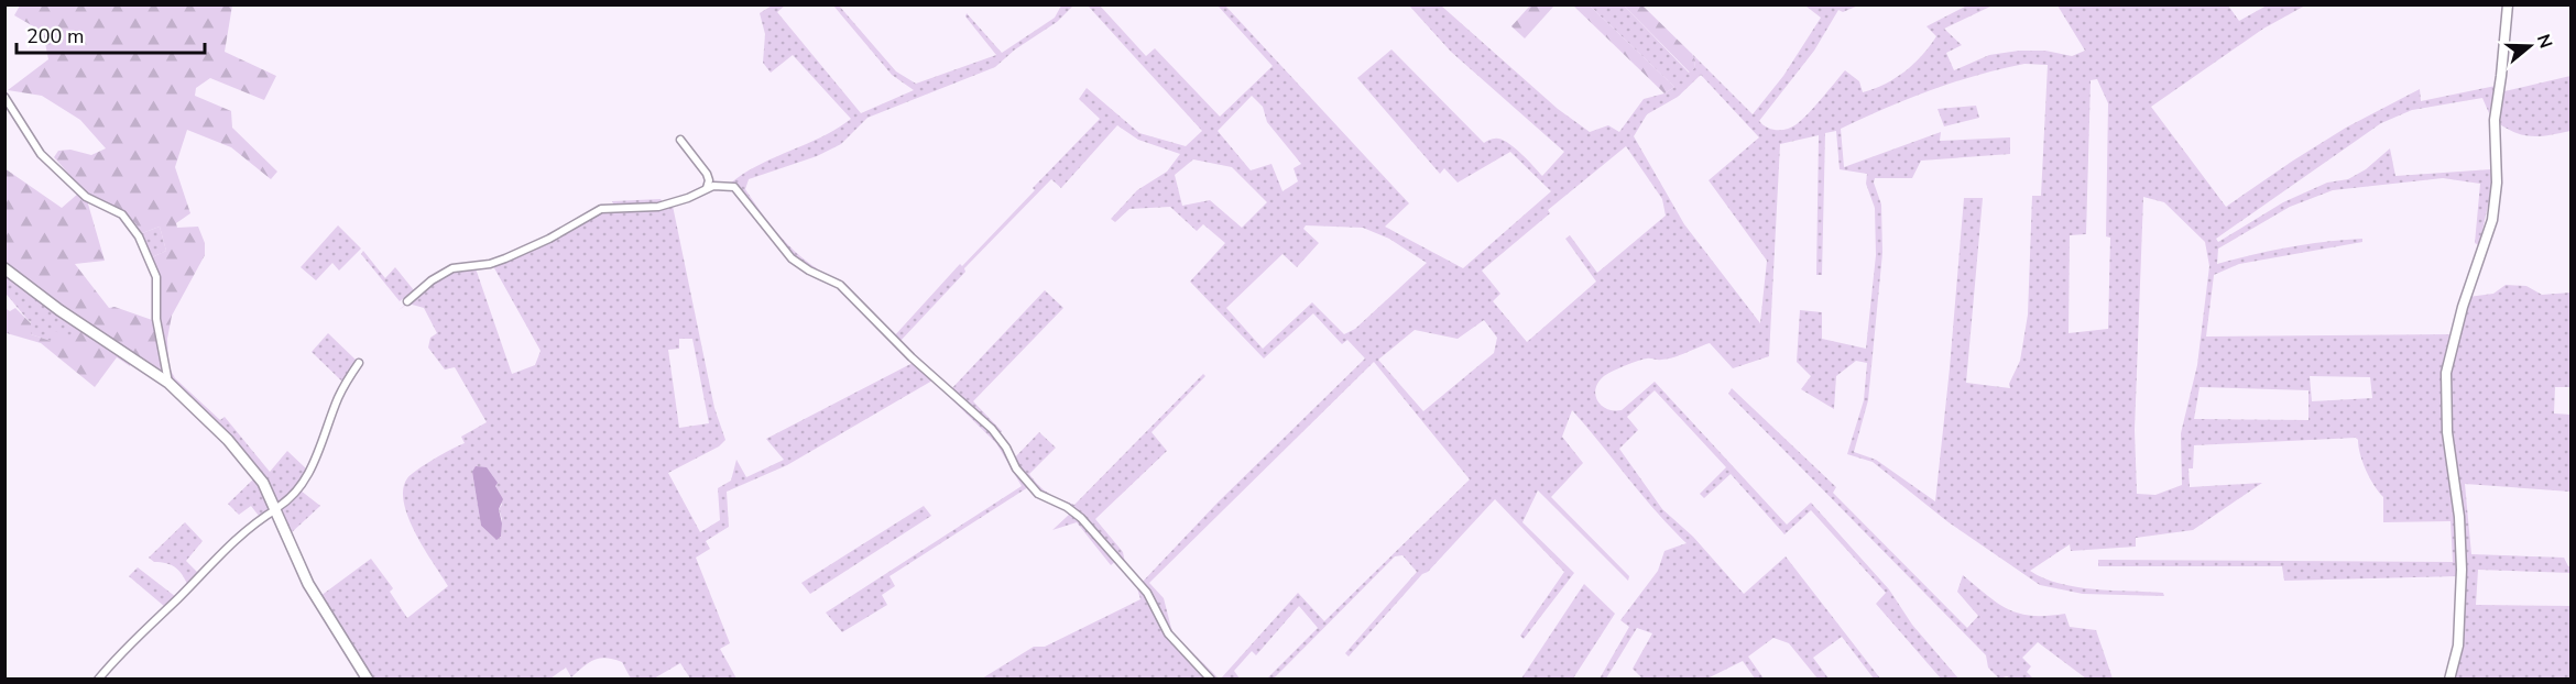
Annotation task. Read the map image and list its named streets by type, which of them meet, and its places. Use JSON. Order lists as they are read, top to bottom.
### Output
{
  "scale_bar": "200 m",
  "north": "right"
}
